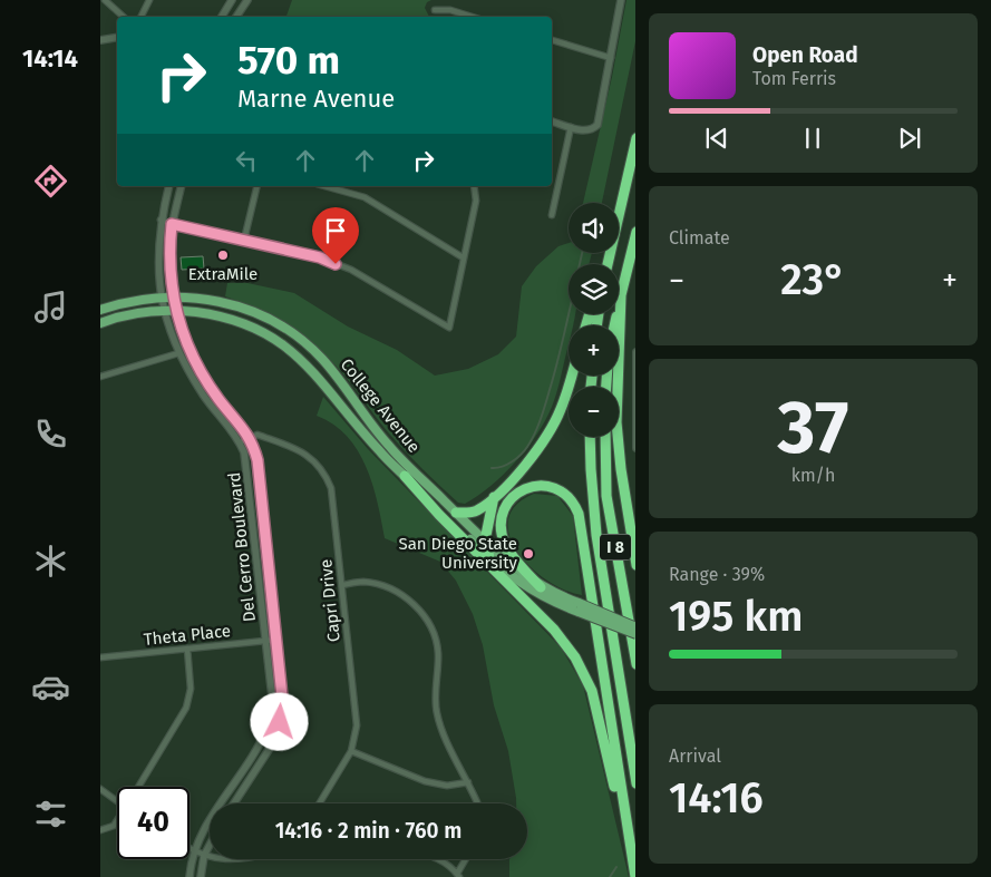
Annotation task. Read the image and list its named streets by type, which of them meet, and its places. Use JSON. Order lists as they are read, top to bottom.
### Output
{
  "streets": {
    "highway": ["I 8"],
    "main road": ["College Avenue"],
    "street": ["Del Cerro Boulevard", "Capri Drive", "Theta Place"]
  },
  "crossings": [
    ["College Avenue", "Del Cerro Boulevard"],
    ["Del Cerro Boulevard", "Capri Drive"],
    ["Del Cerro Boulevard", "Theta Place"]
  ],
  "places": ["ExtraMile", "San Diego State University"],
  "page": {
    "tabs": "14:14",
    "turn": ["570 m", "Marne Avenue"],
    "song": ["Open Road", "Tom Ferris"],
    "tile": [
      "Climate",
      ["37", "km/h"],
      ["Range · 39%", "195 km"],
      ["Arrival", "14:16"]
    ],
    "map_buttons": ["+", "−"],
    "heat": ["−", "23°", "+"],
    "limit": "40",
    "trip": "14:16 · 2 min · 760 m"
  }
}
